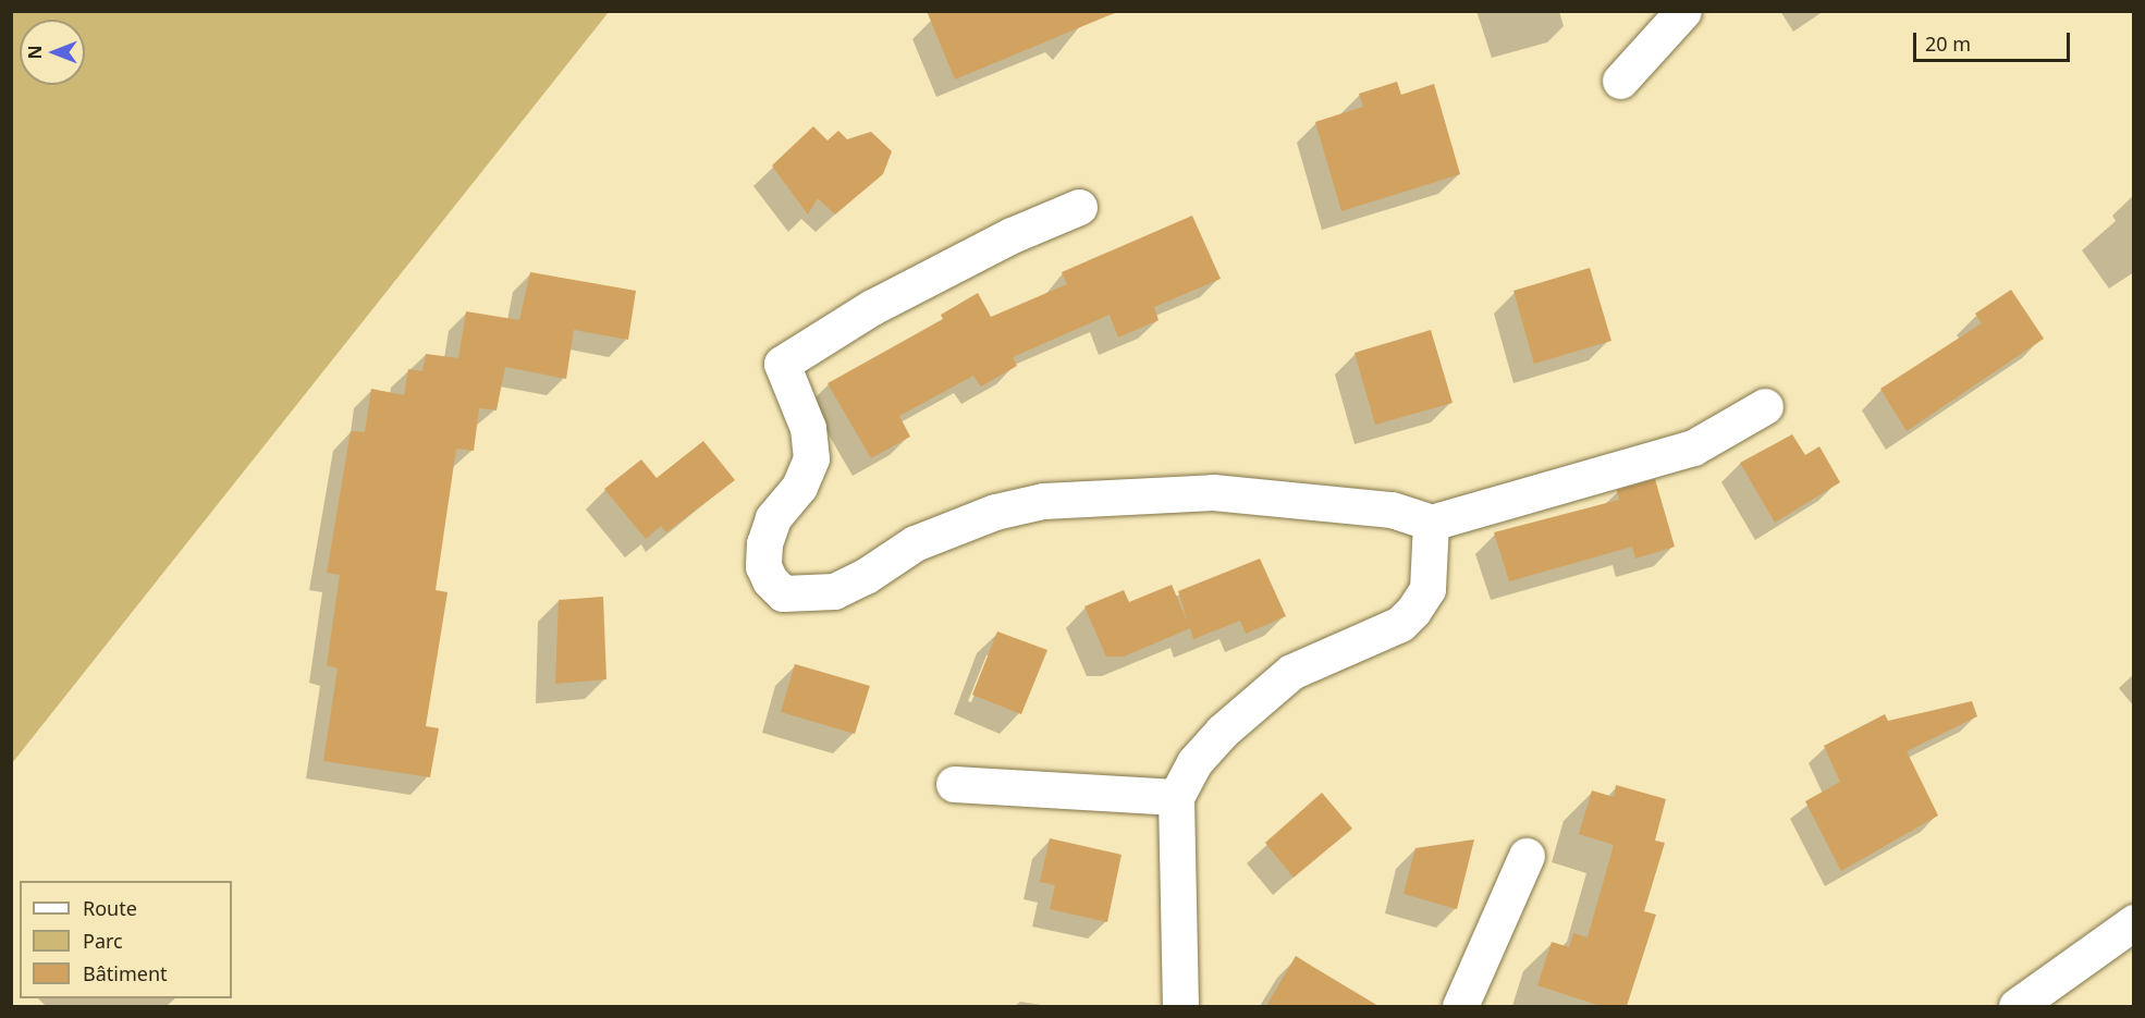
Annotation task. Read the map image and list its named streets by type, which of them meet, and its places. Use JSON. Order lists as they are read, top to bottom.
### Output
{
  "legend": ["Route", "Parc", "Bâtiment"],
  "scale_bar": "20 m",
  "north": "left"
}
